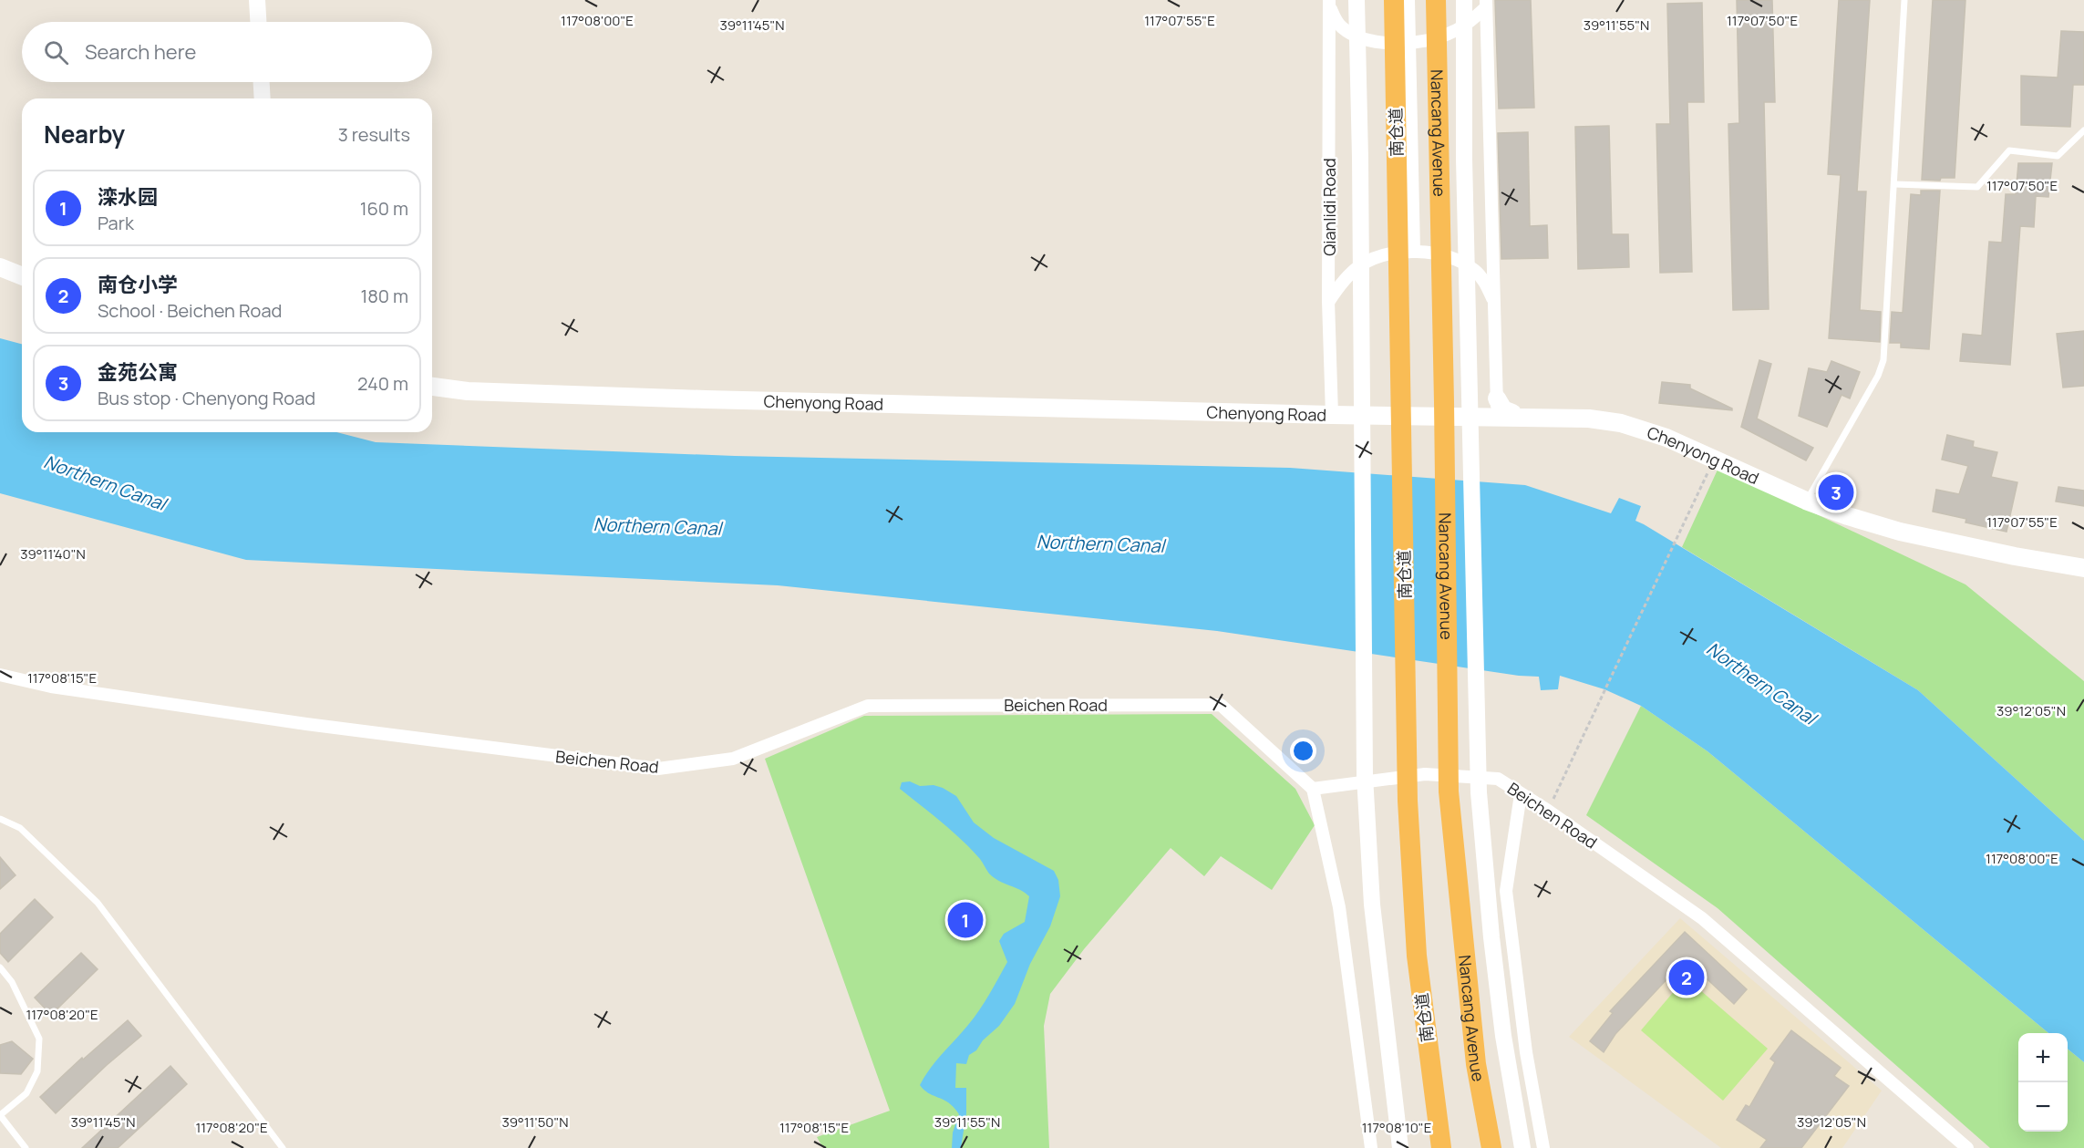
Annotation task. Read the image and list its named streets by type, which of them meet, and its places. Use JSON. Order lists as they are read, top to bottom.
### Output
{
  "streets": {
    "highway": ["南仓道", "Nancang Avenue"],
    "main road": ["Chenyong Road"],
    "street": ["Qianlidi Road", "Beichen Road"]
  },
  "crossings": [
    ["Qianlidi Road", "Chenyong Road"]
  ],
  "water": ["Northern Canal"],
  "page": {
    "search": "Search here",
    "heading": ["Nearby", "3 results"],
    "list": [
      {
        "mark": "1",
        "name": "滦水园",
        "note": "Park",
        "value": "160 m"
      },
      {
        "mark": "2",
        "name": "南仓小学",
        "note": "School · Beichen Road",
        "value": "180 m"
      },
      {
        "mark": "3",
        "name": "金苑公寓",
        "note": "Bus stop · Chenyong Road",
        "value": "240 m"
      }
    ],
    "pins": ["3", "1", "2"],
    "map_buttons": ["+", "−"]
  },
  "coordinates": [
    "117°08'00\"E",
    "117°07'55\"E",
    "117°07'50\"E",
    "39°11'45\"N",
    "39°11'55\"N",
    "39°11'40\"N",
    "117°08'15\"E",
    "39°12'05\"N",
    "117°08'20\"E",
    "39°11'50\"N",
    "117°08'10\"E"
  ]
}
